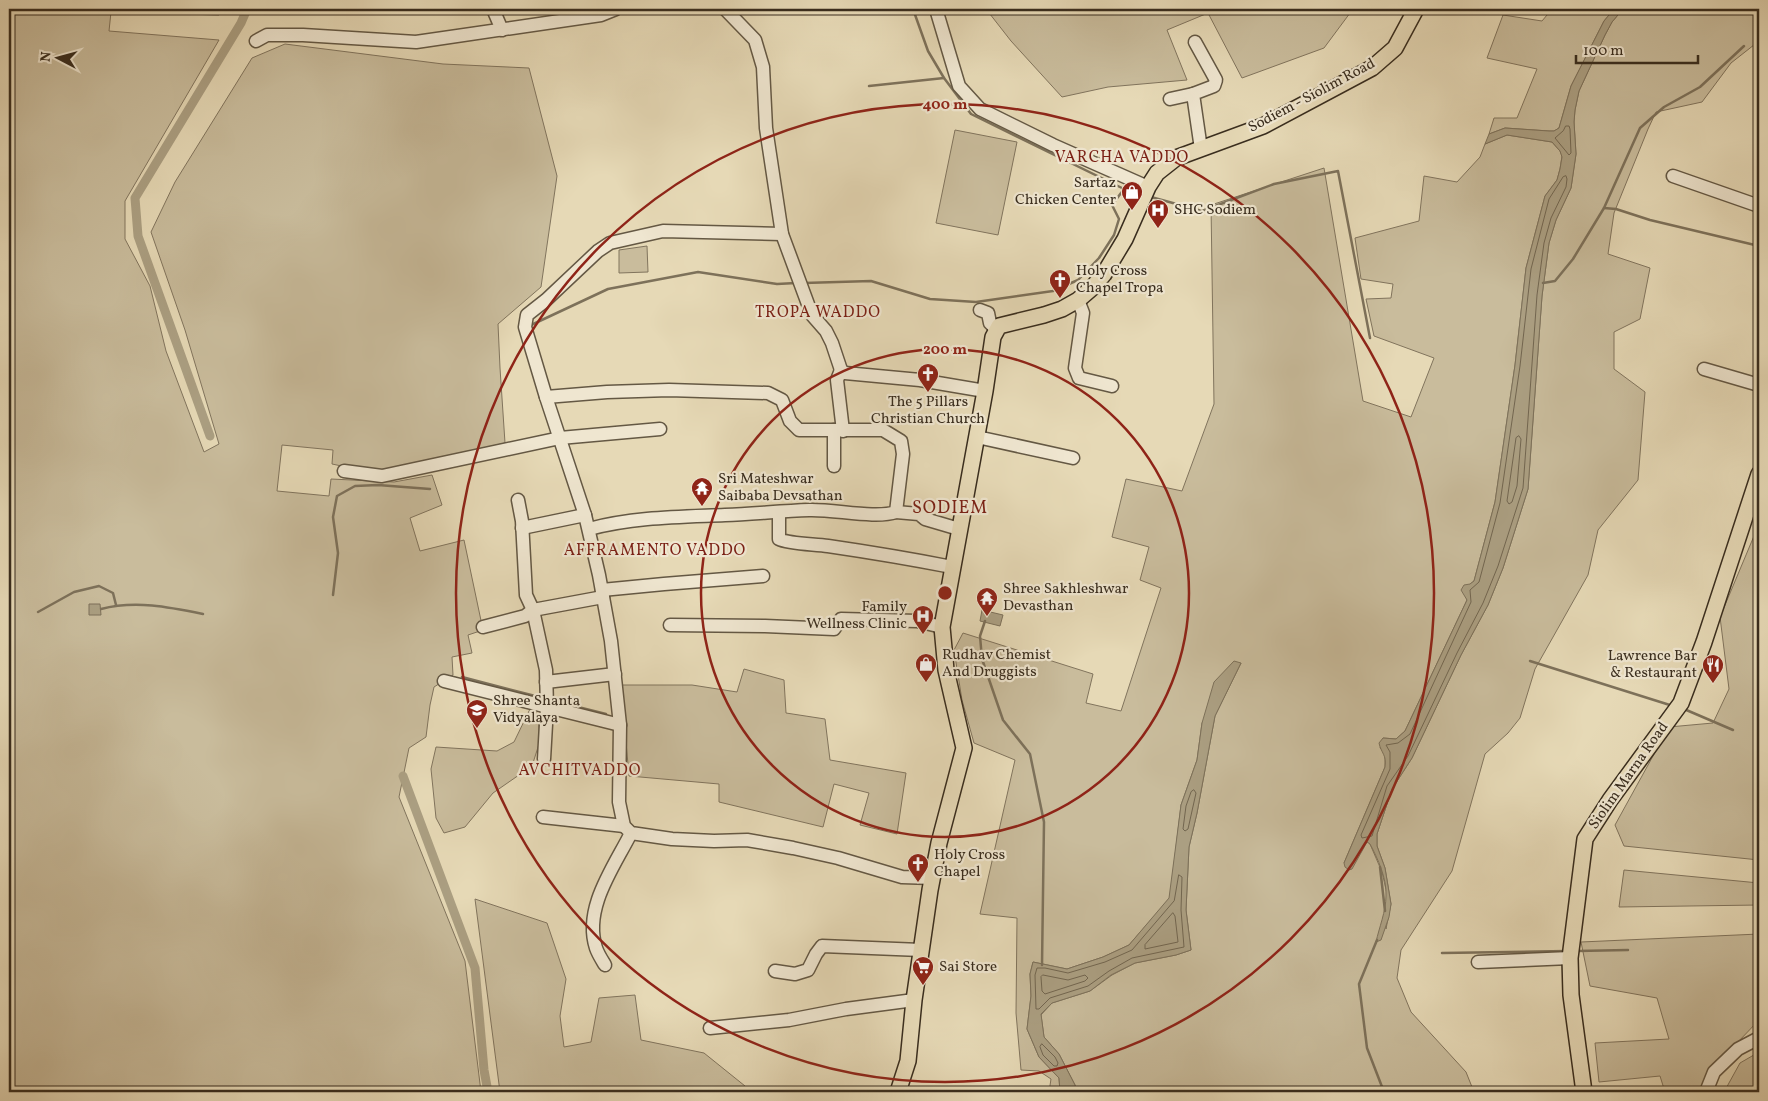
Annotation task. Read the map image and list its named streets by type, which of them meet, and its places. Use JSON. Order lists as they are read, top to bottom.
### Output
{
  "streets": {
    "main road": ["Sodiem - Siolim Road", "Siolim Marna Road"]
  },
  "districts": [
    "VARCHA VADDO",
    "TROPA WADDO",
    "SODIEM",
    "AFFRAMENTO VADDO",
    "AVCHITVADDO"
  ],
  "places": {
    "shop": ["Sartaz Chicken Center", "Rudhav Chemist And Druggists"],
    "hospital": ["SHC Sodiem", "Family Wellness Clinic"],
    "church": ["Holy Cross Chapel Tropa", "The 5 Pillars Christian Church", "Holy Cross Chapel"],
    "temple": ["Sri Mateshwar Saibaba Devsathan", "Shree Sakhleshwar Devasthan"],
    "restaurant": ["Lawrence Bar & Restaurant"],
    "school or university": ["Shree Shanta Vidyalaya"],
    "supermarket": ["Sai Store"]
  },
  "scale_bar": "100 m",
  "north": "left",
  "rings": ["400 m", "200 m"]
}
